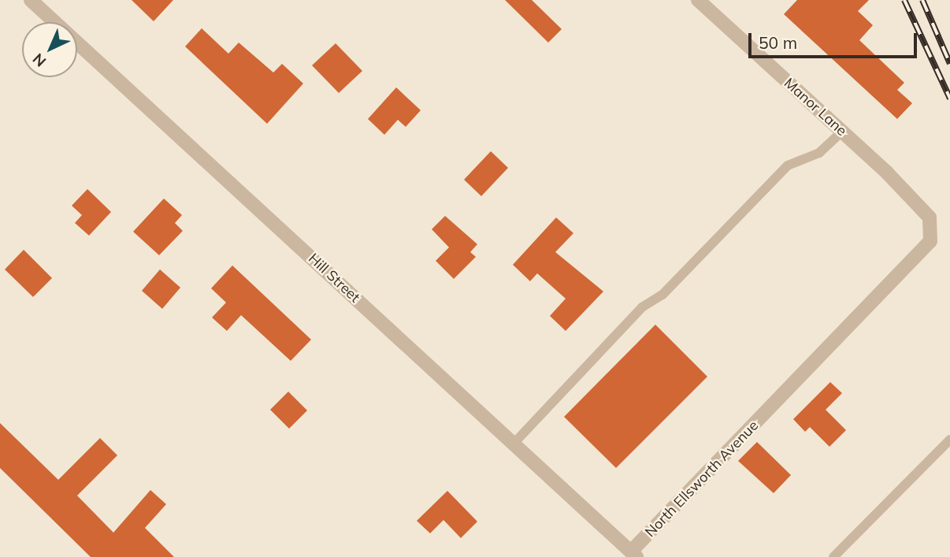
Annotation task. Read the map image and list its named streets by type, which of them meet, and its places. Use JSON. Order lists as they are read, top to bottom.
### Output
{
  "streets": {
    "street": ["Manor Lane", "Hill Street", "North Ellsworth Avenue"]
  },
  "crossings": [
    ["Manor Lane", "North Ellsworth Avenue"],
    ["Hill Street", "North Ellsworth Avenue"]
  ],
  "scale_bar": "50 m",
  "north": "bottom left"
}
